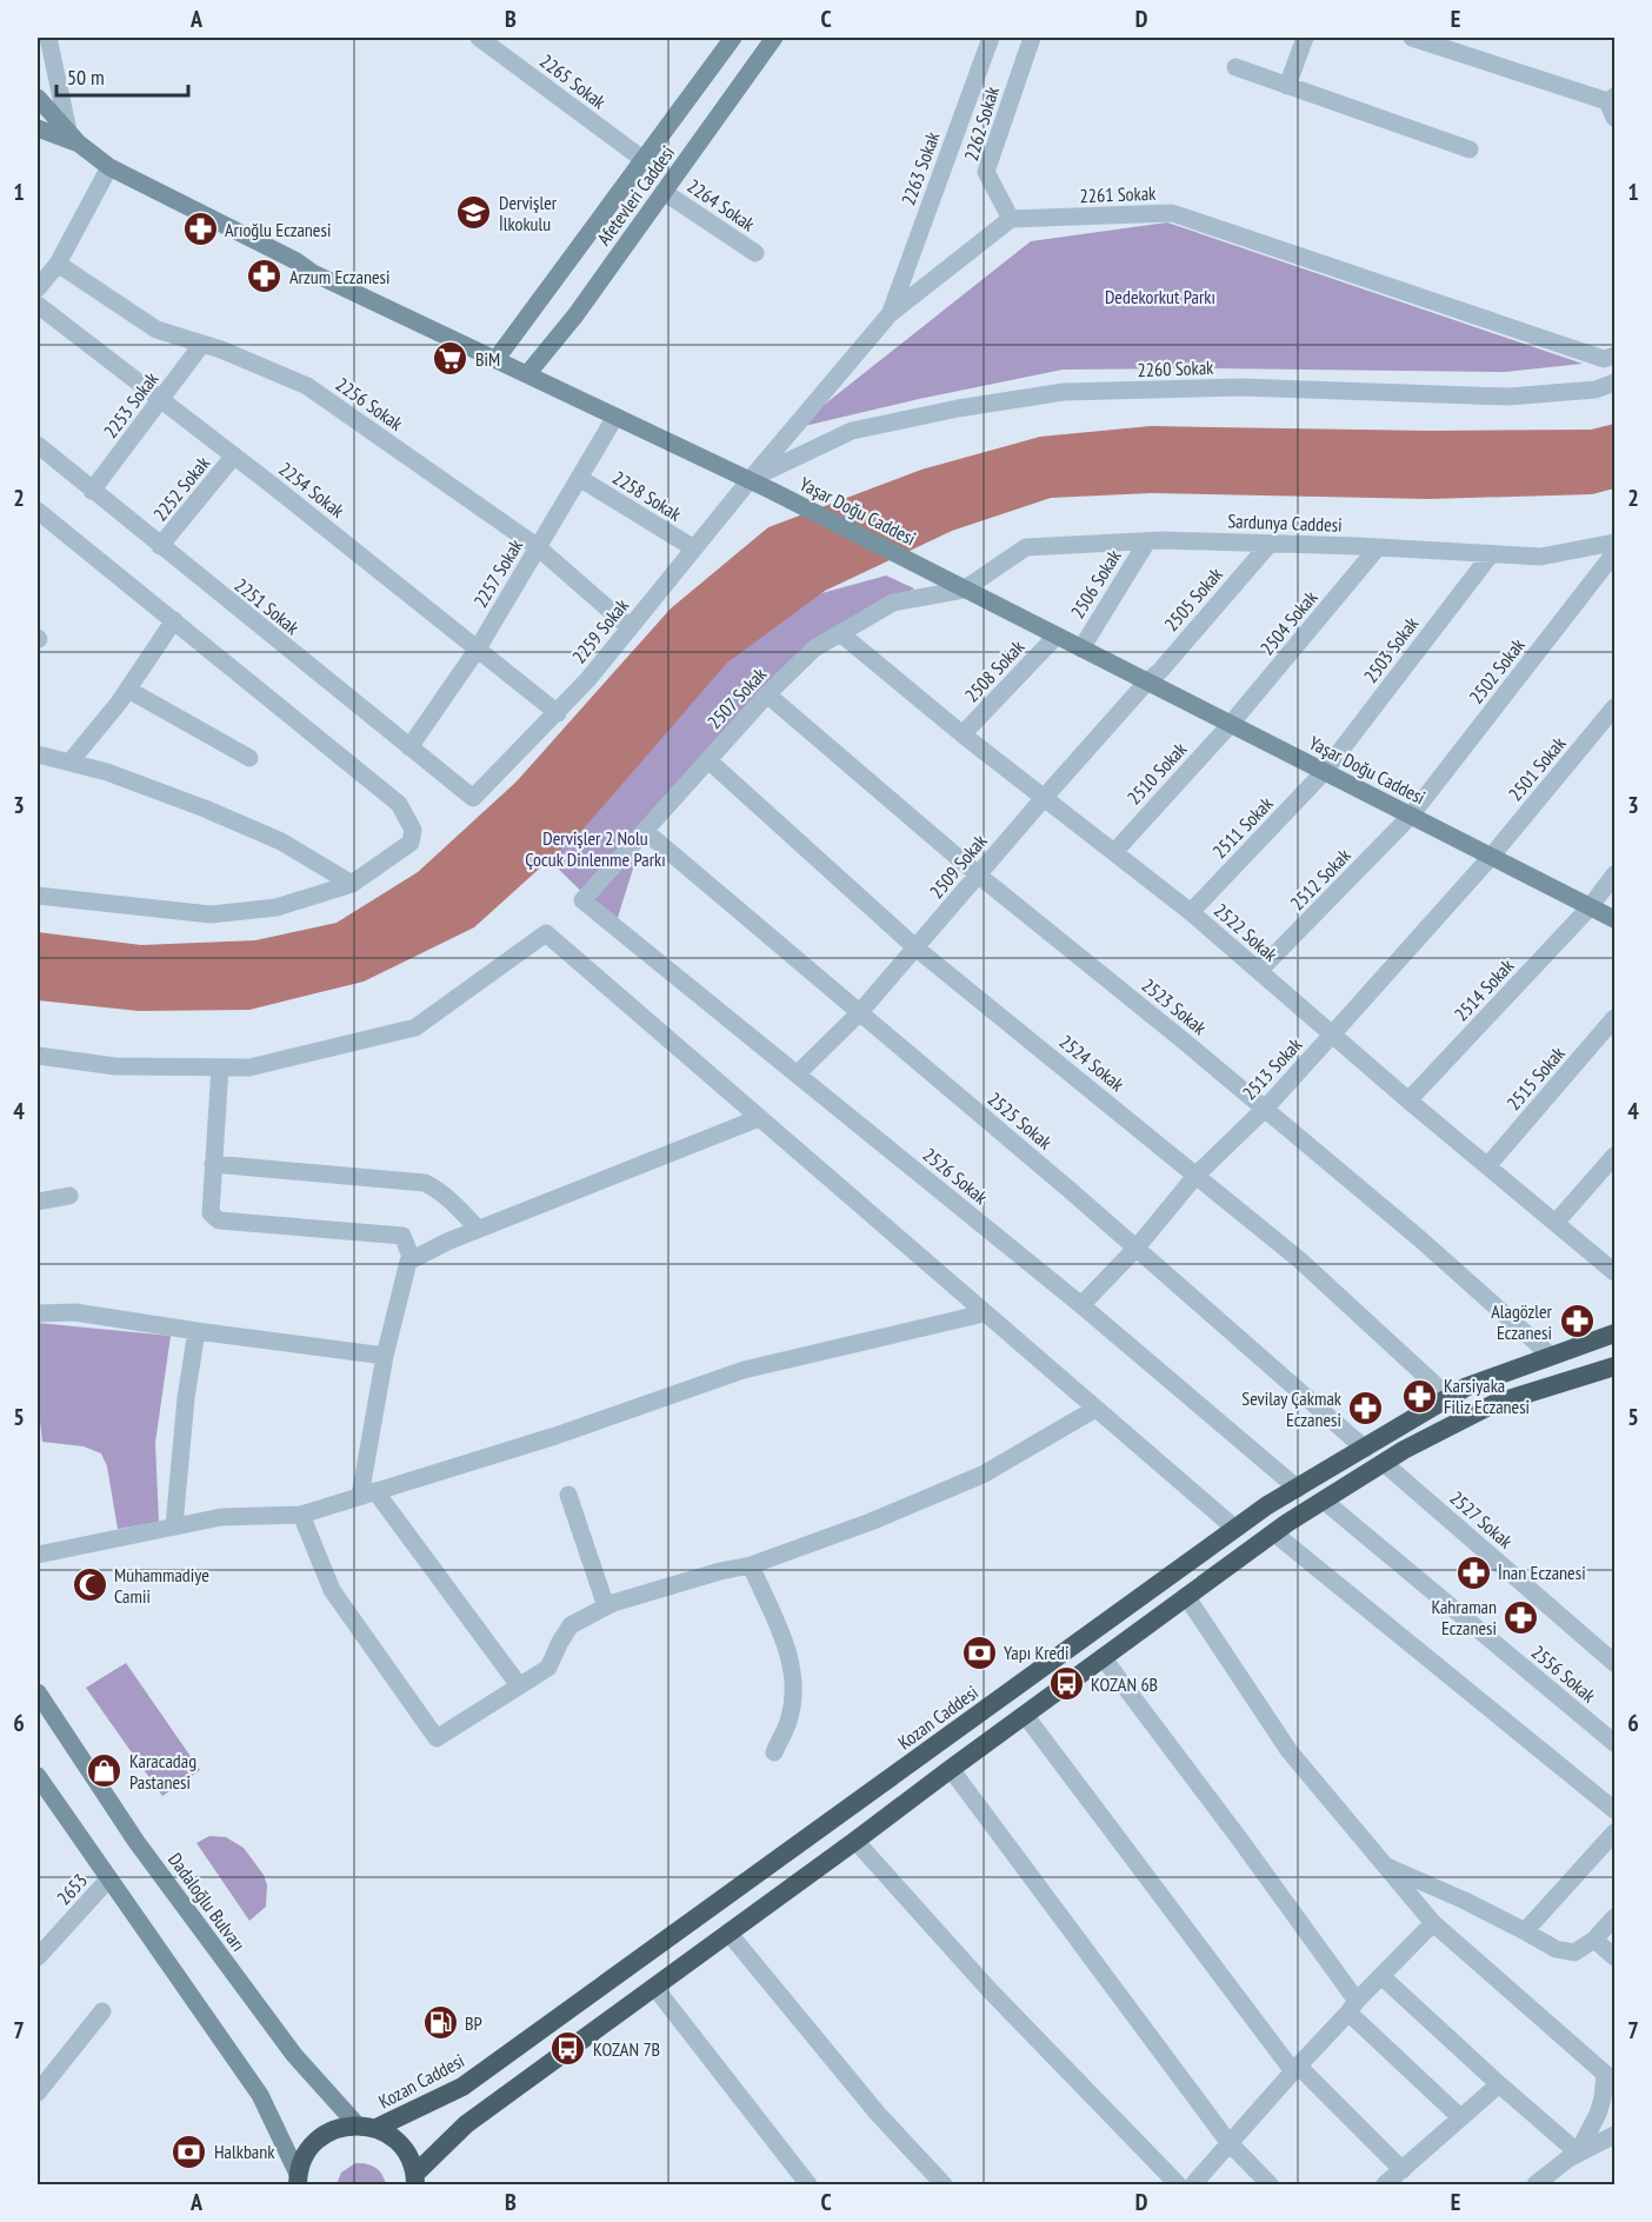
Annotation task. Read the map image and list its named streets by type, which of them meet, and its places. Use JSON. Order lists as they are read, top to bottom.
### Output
{
  "streets": {
    "highway": ["Kozan Caddesi"],
    "main road": ["Afetevleri Caddesi", "Yaşar Doğu Caddesi", "Dadaloğlu Bulvarı"],
    "street": [
      "2265 Sokak",
      "2262 Sokak",
      "2263 Sokak",
      "2261 Sokak",
      "2264 Sokak",
      "2260 Sokak",
      "2256 Sokak",
      "2253 Sokak",
      "2252 Sokak",
      "2254 Sokak",
      "2258 Sokak",
      "Sardunya Caddesi",
      "2257 Sokak",
      "2506 Sokak",
      "2505 Sokak",
      "2251 Sokak",
      "2504 Sokak",
      "2259 Sokak",
      "2503 Sokak",
      "2508 Sokak",
      "2502 Sokak",
      "2507 Sokak",
      "2501 Sokak",
      "2510 Sokak",
      "2511 Sokak",
      "2509 Sokak",
      "2512 Sokak",
      "2522 Sokak",
      "2514 Sokak",
      "2523 Sokak",
      "2524 Sokak",
      "2513 Sokak",
      "2515 Sokak",
      "2525 Sokak",
      "2526 Sokak",
      "2527 Sokak",
      "2556 Sokak",
      "2653"
    ]
  },
  "crossings": [
    ["2265 Sokak", "Afetevleri Caddesi"],
    ["2262 Sokak", "2261 Sokak"],
    ["Afetevleri Caddesi", "2264 Sokak"],
    ["Afetevleri Caddesi", "Yaşar Doğu Caddesi"],
    ["2260 Sokak", "Yaşar Doğu Caddesi"],
    ["2260 Sokak", "2259 Sokak"],
    ["2256 Sokak", "2253 Sokak"],
    ["2256 Sokak", "2257 Sokak"],
    ["2256 Sokak", "2259 Sokak"],
    ["2253 Sokak", "2254 Sokak"],
    ["2253 Sokak", "2251 Sokak"],
    ["2252 Sokak", "2254 Sokak"],
    ["2252 Sokak", "2251 Sokak"],
    ["2254 Sokak", "2257 Sokak"],
    ["2254 Sokak", "2259 Sokak"],
    ["2258 Sokak", "2257 Sokak"],
    ["2258 Sokak", "2259 Sokak"],
    ["Yaşar Doğu Caddesi", "Sardunya Caddesi"],
    ["Yaşar Doğu Caddesi", "2257 Sokak"],
    ["Yaşar Doğu Caddesi", "2506 Sokak"],
    ["Yaşar Doğu Caddesi", "2505 Sokak"],
    ["Yaşar Doğu Caddesi", "2504 Sokak"],
    ["Yaşar Doğu Caddesi", "2259 Sokak"],
    ["Yaşar Doğu Caddesi", "2503 Sokak"],
    ["Yaşar Doğu Caddesi", "2508 Sokak"],
    ["Yaşar Doğu Caddesi", "2502 Sokak"],
    ["Yaşar Doğu Caddesi", "2507 Sokak"],
    ["Yaşar Doğu Caddesi", "2501 Sokak"],
    ["Yaşar Doğu Caddesi", "2510 Sokak"],
    ["Yaşar Doğu Caddesi", "2511 Sokak"],
    ["Yaşar Doğu Caddesi", "2509 Sokak"],
    ["Yaşar Doğu Caddesi", "2512 Sokak"],
    ["Yaşar Doğu Caddesi", "2514 Sokak"],
    ["Yaşar Doğu Caddesi", "2513 Sokak"],
    ["Sardunya Caddesi", "2506 Sokak"],
    ["Sardunya Caddesi", "2505 Sokak"],
    ["Sardunya Caddesi", "2504 Sokak"],
    ["Sardunya Caddesi", "2503 Sokak"],
    ["Sardunya Caddesi", "2507 Sokak"],
    ["2257 Sokak", "2251 Sokak"],
    ["2505 Sokak", "2509 Sokak"],
    ["2251 Sokak", "2259 Sokak"],
    ["2504 Sokak", "2510 Sokak"],
    ["2503 Sokak", "2511 Sokak"],
    ["2508 Sokak", "2522 Sokak"],
    ["2502 Sokak", "2512 Sokak"],
    ["2507 Sokak", "2522 Sokak"],
    ["2507 Sokak", "2523 Sokak"],
    ["2507 Sokak", "2524 Sokak"],
    ["2507 Sokak", "2525 Sokak"],
    ["2507 Sokak", "2526 Sokak"],
    ["2501 Sokak", "2513 Sokak"],
    ["2510 Sokak", "2522 Sokak"],
    ["2511 Sokak", "2522 Sokak"],
    ["2509 Sokak", "2522 Sokak"],
    ["2509 Sokak", "2523 Sokak"],
    ["2509 Sokak", "2524 Sokak"],
    ["2509 Sokak", "2525 Sokak"],
    ["2509 Sokak", "2526 Sokak"],
    ["2512 Sokak", "2522 Sokak"],
    ["2522 Sokak", "2514 Sokak"],
    ["2522 Sokak", "2513 Sokak"],
    ["2522 Sokak", "2515 Sokak"],
    ["2523 Sokak", "2513 Sokak"],
    ["2523 Sokak", "Kozan Caddesi"],
    ["2524 Sokak", "2513 Sokak"],
    ["2524 Sokak", "Kozan Caddesi"],
    ["2513 Sokak", "2525 Sokak"],
    ["2513 Sokak", "2526 Sokak"],
    ["2525 Sokak", "Kozan Caddesi"],
    ["2526 Sokak", "Kozan Caddesi"]
  ],
  "parks": ["Dedekorkut Parkı", "Dervişler 2 Nolu Çocuk Dinlenme Parkı"],
  "places": {
    "school or university": ["Dervişler İlkokulu"],
    "pharmacy": [
      "Arıoğlu Eczanesi",
      "Arzum Eczanesi",
      "Alagözler Eczanesi",
      "Karsiyaka Filiz Eczanesi",
      "Sevilay Çakmak Eczanesi",
      "İnan Eczanesi",
      "Kahraman Eczanesi"
    ],
    "supermarket": ["BiM"],
    "mosque": ["Muhammadiye Camii"],
    "bank": ["Yapı Kredi", "Halkbank"],
    "bus stop": ["KOZAN 6B", "KOZAN 7B"],
    "shop": ["Karacadag Pastanesi"],
    "fuel station": ["BP"]
  },
  "scale_bar": "50 m",
  "grid": {
    "columns": [
      "A",
      "B",
      "C",
      "D",
      "E"
    ],
    "rows": [
      "1",
      "2",
      "3",
      "4",
      "5",
      "6",
      "7"
    ]
  }
}
